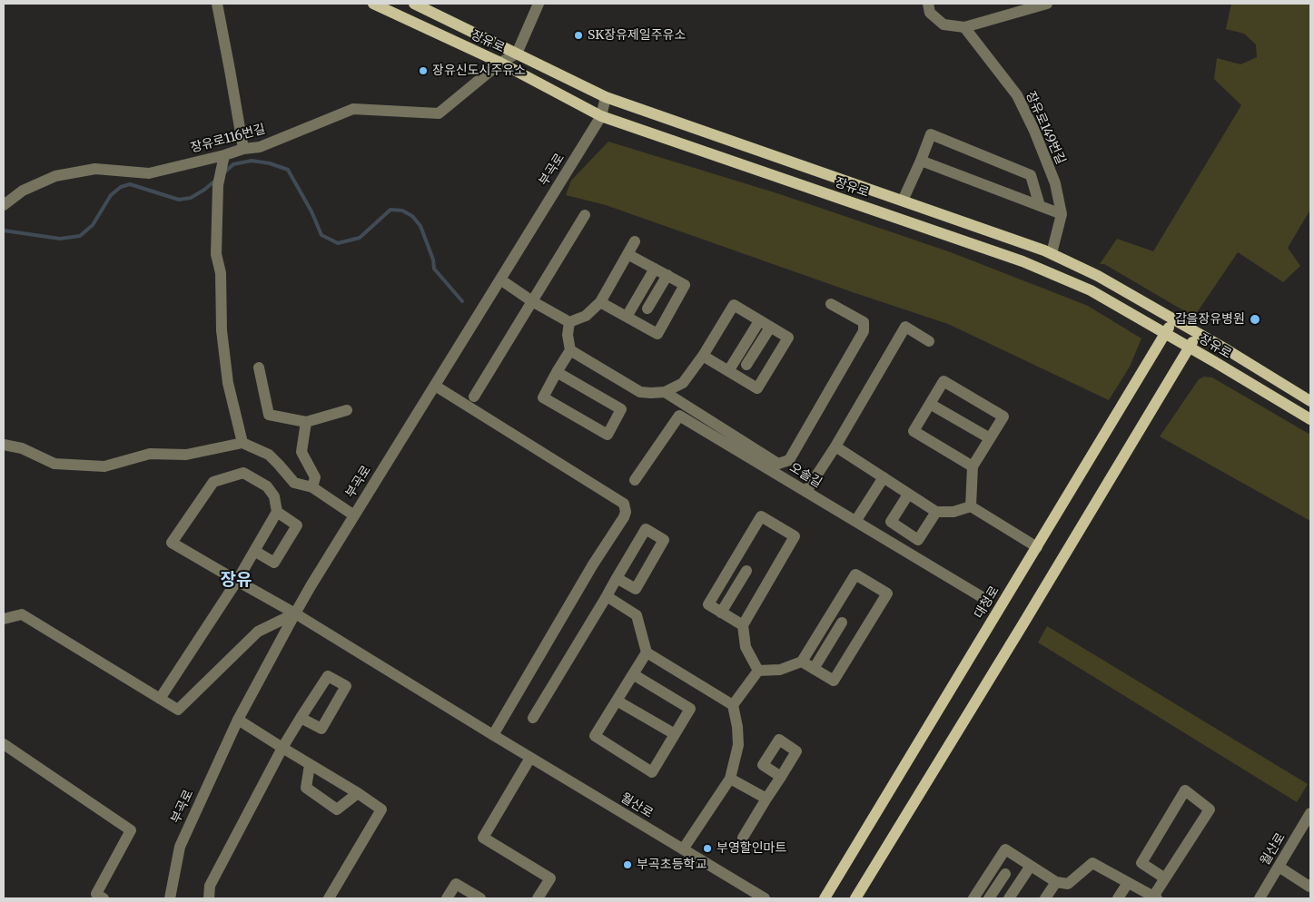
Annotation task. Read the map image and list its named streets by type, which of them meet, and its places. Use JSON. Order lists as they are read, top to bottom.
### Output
{
  "streets": {
    "main road": ["장유로", "대청로"],
    "street": [
      "장유로149번길",
      "장유로116번길",
      "부곡로",
      "오솔길",
      "월산로"
    ]
  },
  "crossings": [
    ["장유로", "장유로149번길"],
    ["장유로", "장유로116번길"],
    ["장유로", "부곡로"],
    ["장유로", "대청로"],
    ["부곡로", "월산로"]
  ],
  "districts": ["장유"],
  "places": [
    "SK장유제일주유소",
    "장유신도시주유소",
    "갑을장유병원",
    "부영할인마트",
    "부곡초등학교"
  ]
}
